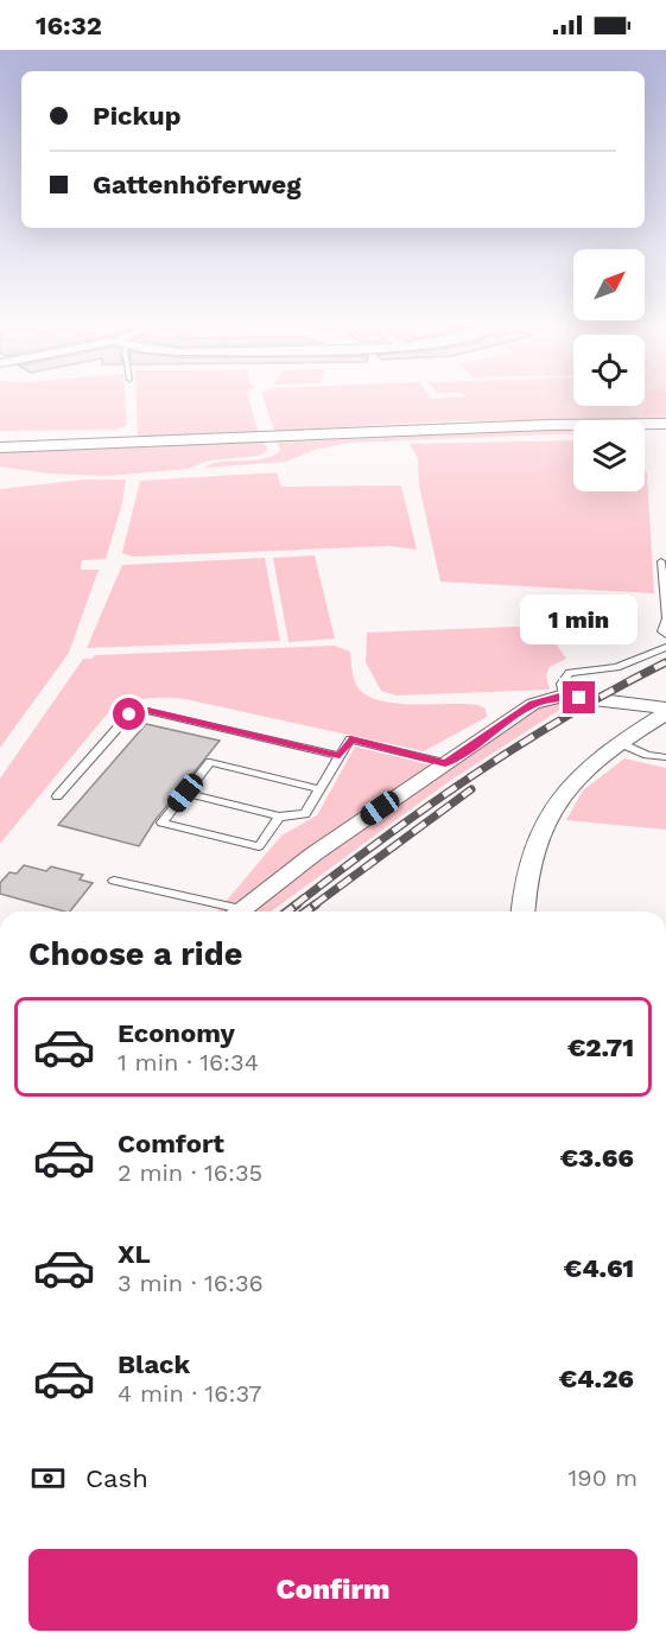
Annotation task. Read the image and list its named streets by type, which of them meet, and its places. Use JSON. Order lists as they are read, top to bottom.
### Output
{
  "north": "top right",
  "page": {
    "status": "16:32",
    "banner": ["Pickup", "Gattenhöferweg"],
    "bubble": "1 min",
    "heading": "Choose a ride",
    "list": [
      {
        "name": "Economy",
        "note": "1 min · 16:34",
        "value": "€2.71"
      },
      {
        "name": "Comfort",
        "note": "2 min · 16:35",
        "value": "€3.66"
      },
      {
        "name": "XL",
        "note": "3 min · 16:36",
        "value": "€4.61"
      },
      {
        "name": "Black",
        "note": "4 min · 16:37",
        "value": "€4.26"
      }
    ],
    "pay": ["Cash", "190 m"],
    "buttons": "Confirm"
  }
}
